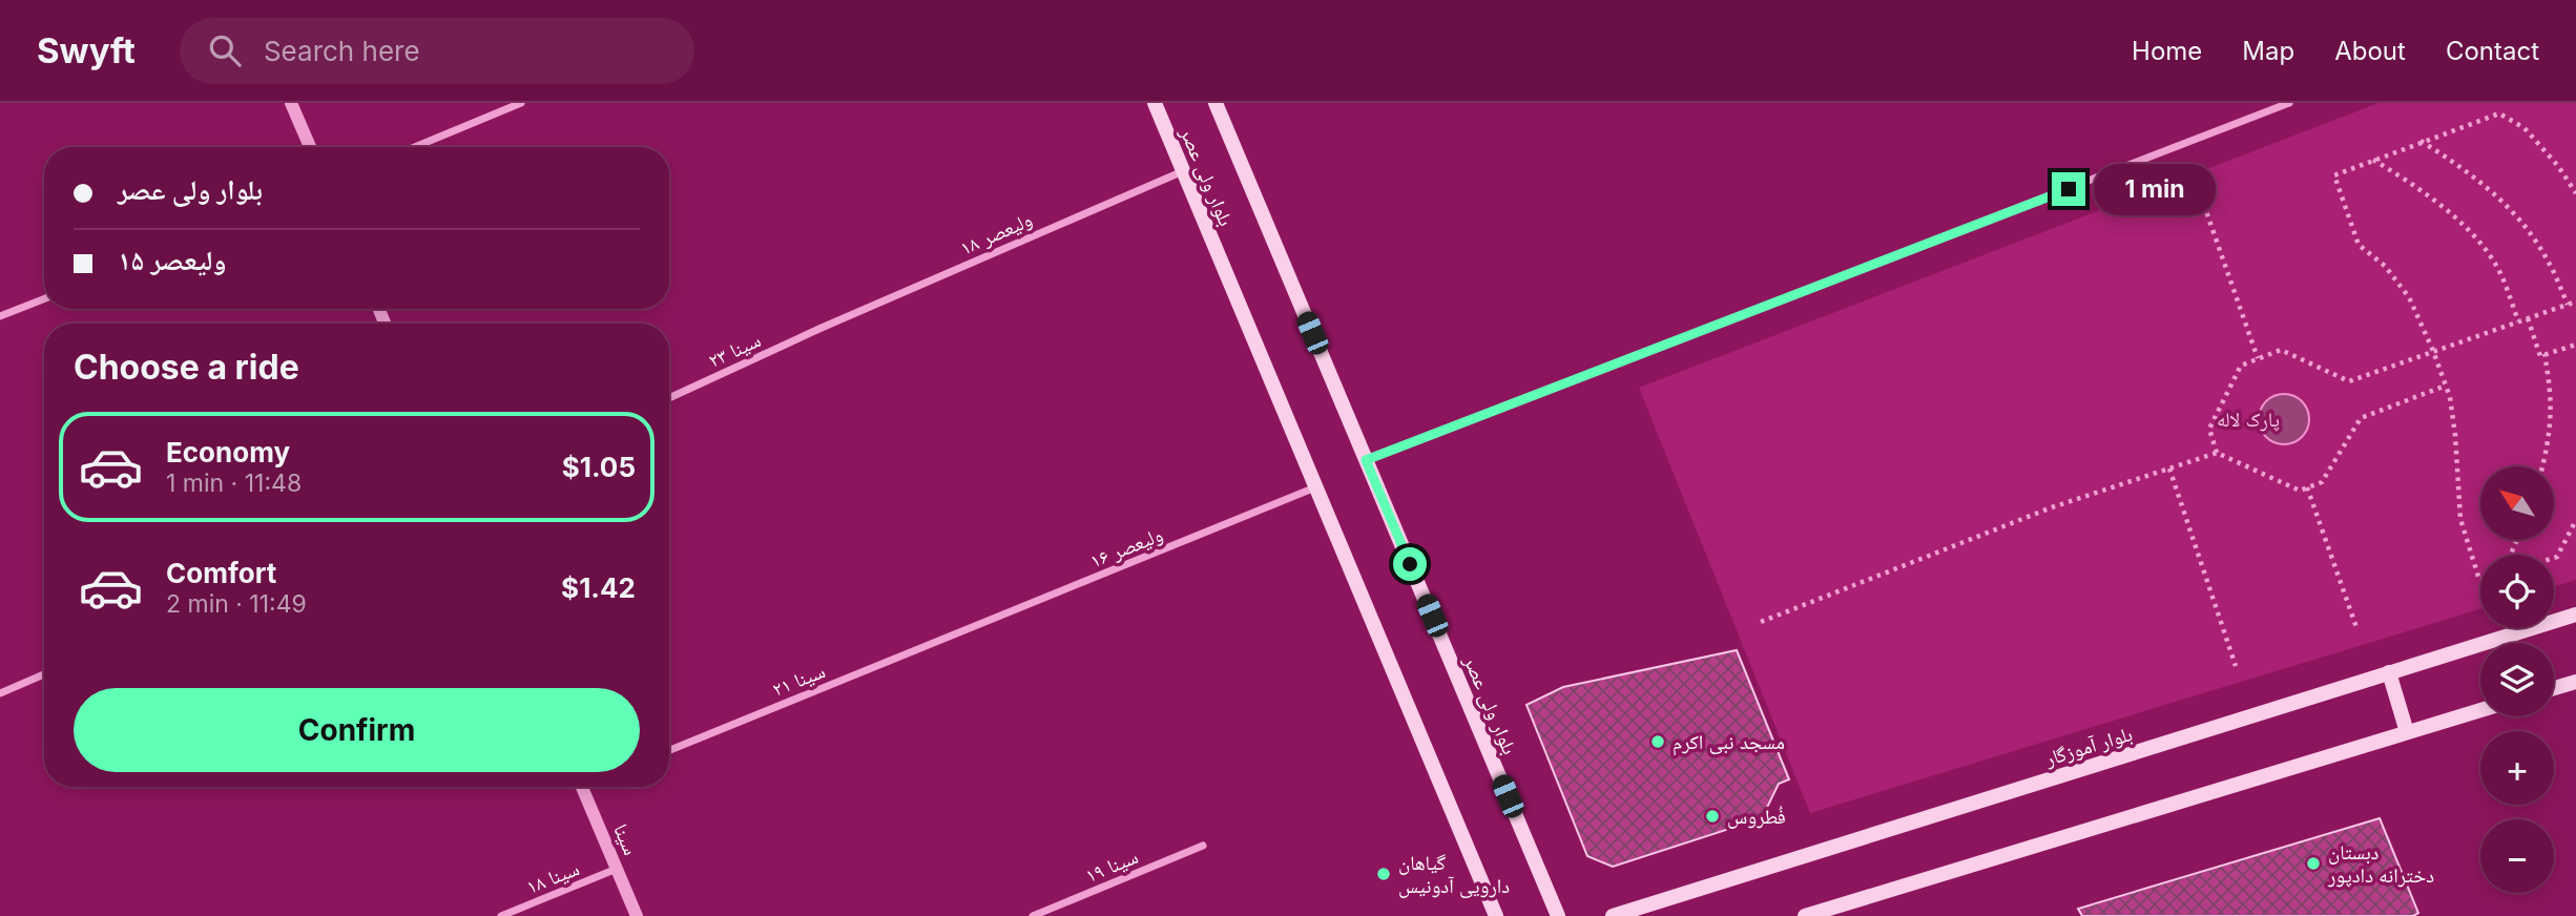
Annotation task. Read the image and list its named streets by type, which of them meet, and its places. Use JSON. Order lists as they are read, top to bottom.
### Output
{
  "streets": {
    "main road": ["بلوار ولی عصر", "بلوار آموزگار"],
    "street": [
      "ولیعصر ۱۸",
      "سینا ۲۳",
      "ولیعصر ۱۶",
      "سینا ۲۱",
      "سینا",
      "سینا ۱۹",
      "سینا ۱۸"
    ]
  },
  "crossings": [
    ["بلوار ولی عصر", "ولیعصر ۱۸"],
    ["بلوار ولی عصر", "ولیعصر ۱۶"],
    ["ولیعصر ۱۸", "سینا ۲۳"],
    ["ولیعصر ۱۶", "سینا ۲۱"],
    ["سینا", "سینا ۱۸"]
  ],
  "parks": ["پارک لاله"],
  "places": [
    "مسجد نبی اکرم",
    "فُطروس",
    "دبستان دخترانه دادپور",
    "گیاهان دارویی آدونیس"
  ],
  "north": "top left",
  "page": {
    "header": "Swyft",
    "search": "Search here",
    "nav": [
      "Home",
      "Map",
      "About",
      "Contact"
    ],
    "banner": ["بلوار ولی عصر", "ولیعصر ۱۵"],
    "bubble": "1 min",
    "heading": "Choose a ride",
    "list": [
      {
        "name": "Economy",
        "note": "1 min · 11:48",
        "value": "$1.05"
      },
      {
        "name": "Comfort",
        "note": "2 min · 11:49",
        "value": "$1.42"
      }
    ],
    "map_buttons": ["+", "−"],
    "buttons": "Confirm"
  }
}
